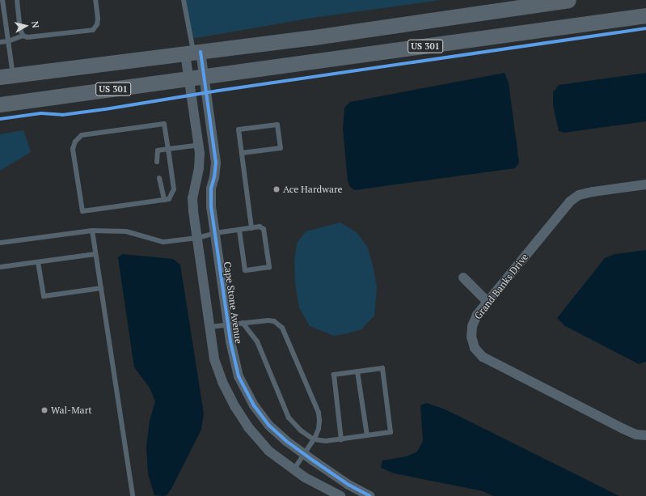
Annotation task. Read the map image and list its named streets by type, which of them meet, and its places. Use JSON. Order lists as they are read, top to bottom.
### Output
{
  "streets": {
    "main road": ["US 301"],
    "street": ["Grand Banks Drive", "Cape Stone Avenue"]
  },
  "crossings": [
    ["US 301", "Cape Stone Avenue"]
  ],
  "places": ["Ace Hardware", "Wal-Mart"],
  "north": "right"
}
